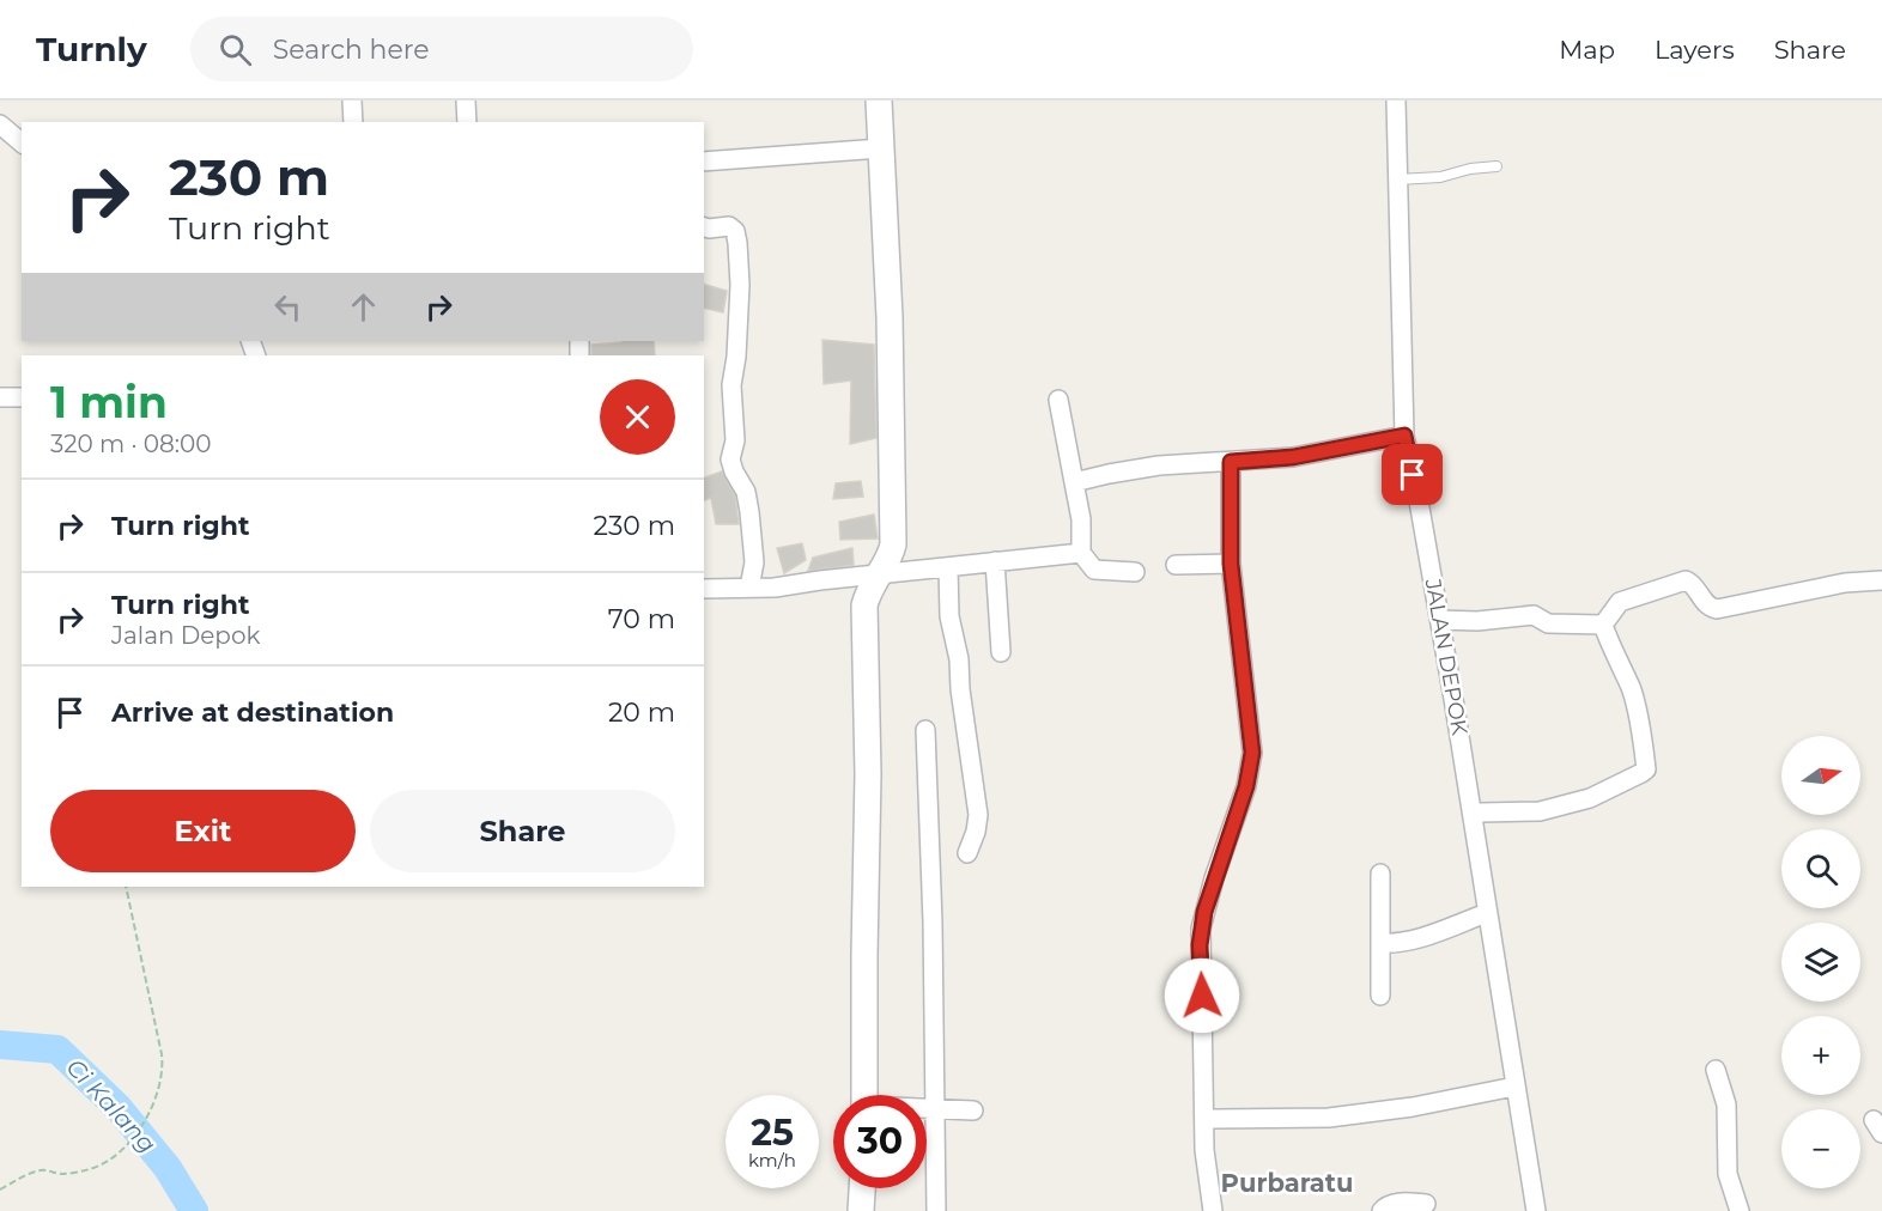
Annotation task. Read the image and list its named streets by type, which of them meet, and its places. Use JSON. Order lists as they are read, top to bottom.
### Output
{
  "streets": {
    "street": ["JALAN DEPOK"]
  },
  "districts": ["Purbaratu"],
  "water": ["Ci Kalang"],
  "north": "right",
  "page": {
    "header": "Turnly",
    "search": "Search here",
    "nav": ["Map", "Layers", "Share"],
    "turn": ["230 m", "Turn right"],
    "heading": ["1 min", "320 m · 08:00"],
    "list": [
      {
        "name": "Turn right",
        "value": "230 m"
      },
      {
        "name": "Turn right",
        "note": "Jalan Depok",
        "value": "70 m"
      },
      {
        "name": "Arrive at destination",
        "value": "20 m"
      }
    ],
    "map_buttons": ["+", "−"],
    "buttons": ["Exit", "Share"],
    "speed": "25 km/h",
    "limit": "30"
  }
}
